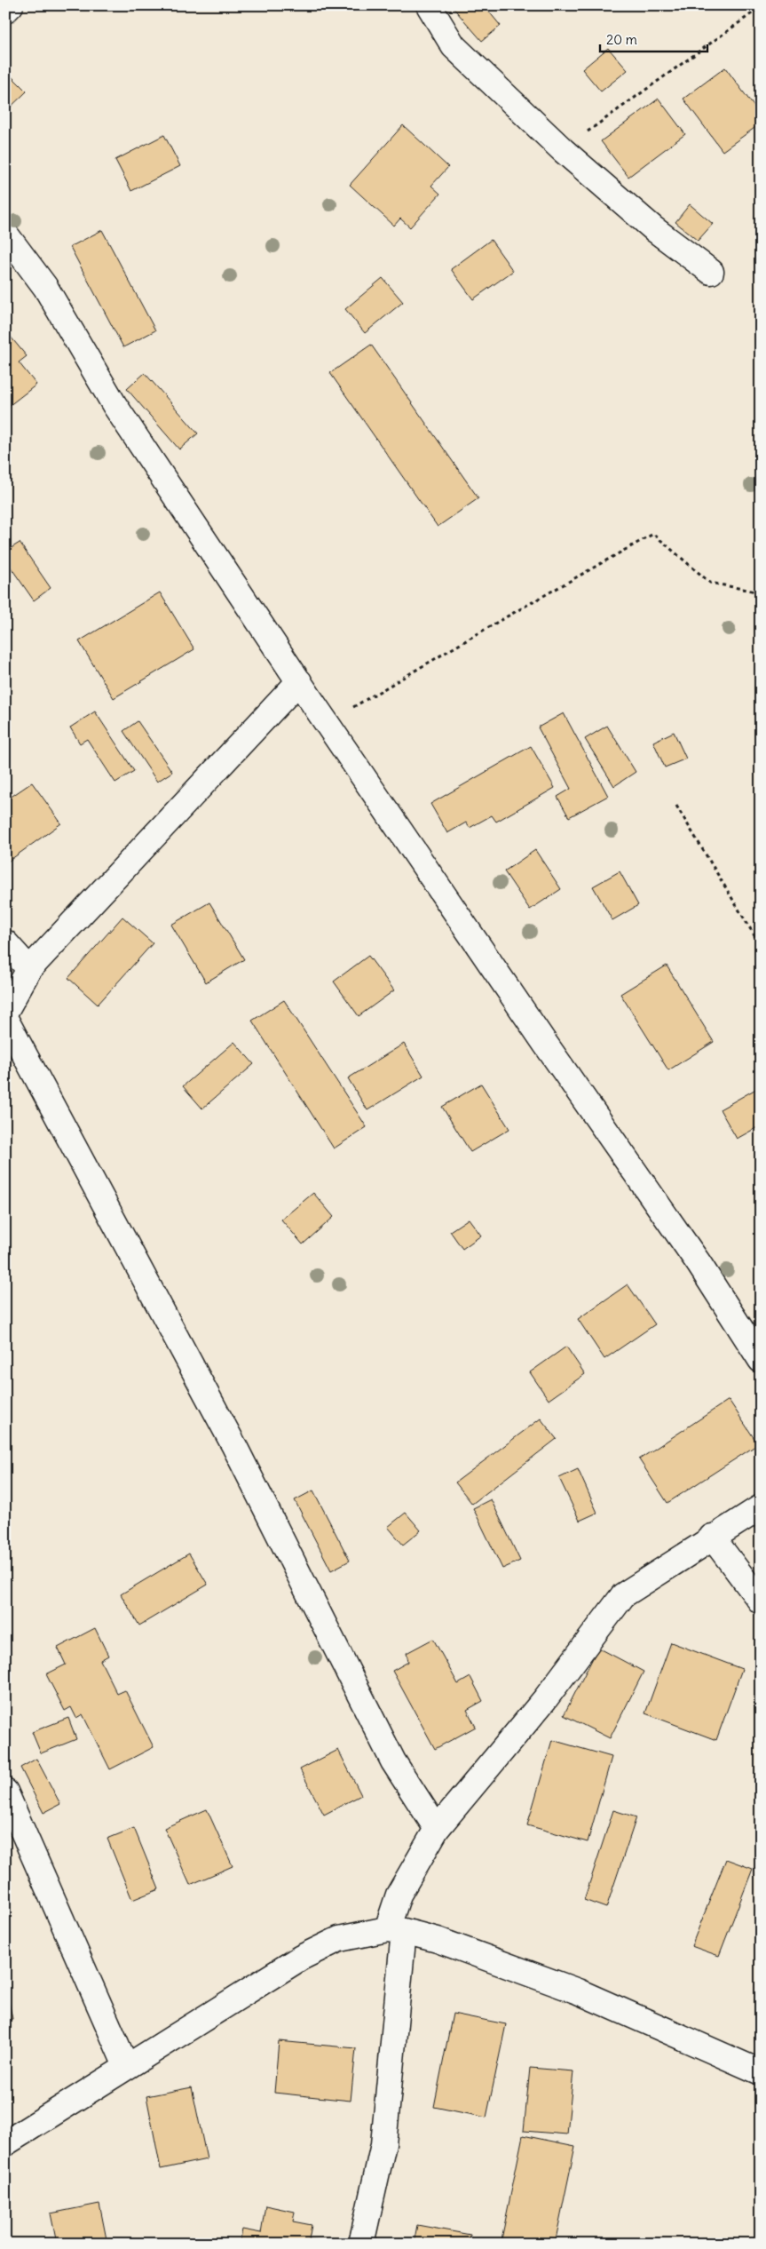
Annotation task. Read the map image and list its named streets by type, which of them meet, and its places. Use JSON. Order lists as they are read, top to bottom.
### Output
{
  "scale_bar": "20 m"
}
